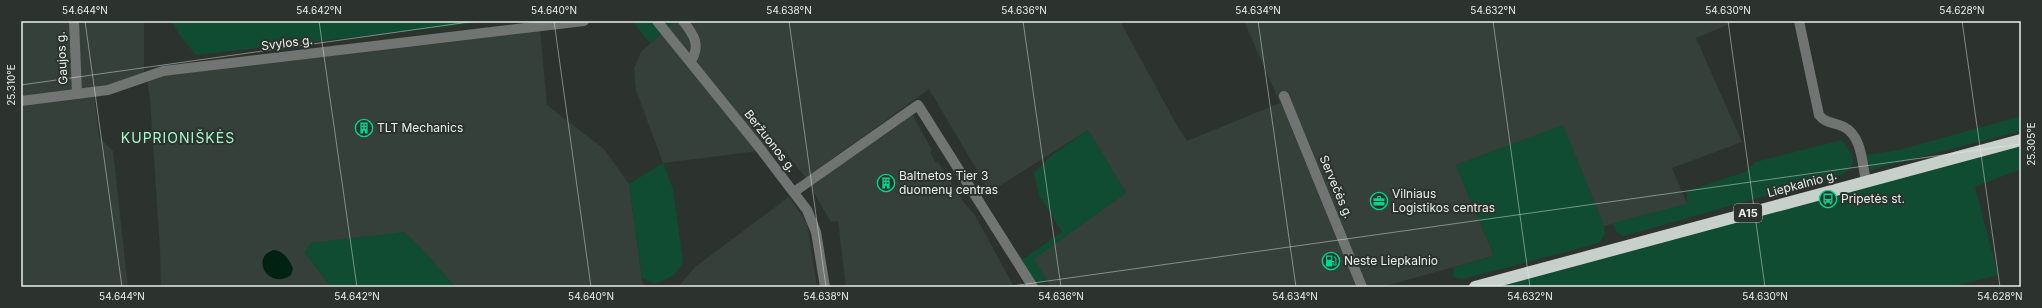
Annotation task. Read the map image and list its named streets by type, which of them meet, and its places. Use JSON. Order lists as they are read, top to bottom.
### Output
{
  "streets": {
    "highway": ["Liepkalnio g.", "A15"],
    "street": [
      "Svylos g.",
      "Gaujos g.",
      "Beržuonos g.",
      "Servečės g."
    ]
  },
  "crossings": [
    ["Svylos g.", "Gaujos g."]
  ],
  "districts": ["KUPRIONIŠKĖS"],
  "places": {
    "building": ["TLT Mechanics", "Baltnetos Tier 3 duomenų centras"],
    "bus stop": ["Pripetės st."],
    "office": ["Vilniaus Logistikos centras"],
    "fuel station": ["Neste Liepkalnio"]
  },
  "coordinates": [
    "54.644°N",
    "54.642°N",
    "54.640°N",
    "54.638°N",
    "54.636°N",
    "54.634°N",
    "54.632°N",
    "54.630°N",
    "54.628°N",
    "25.310°E",
    "25.305°E"
  ]
}
